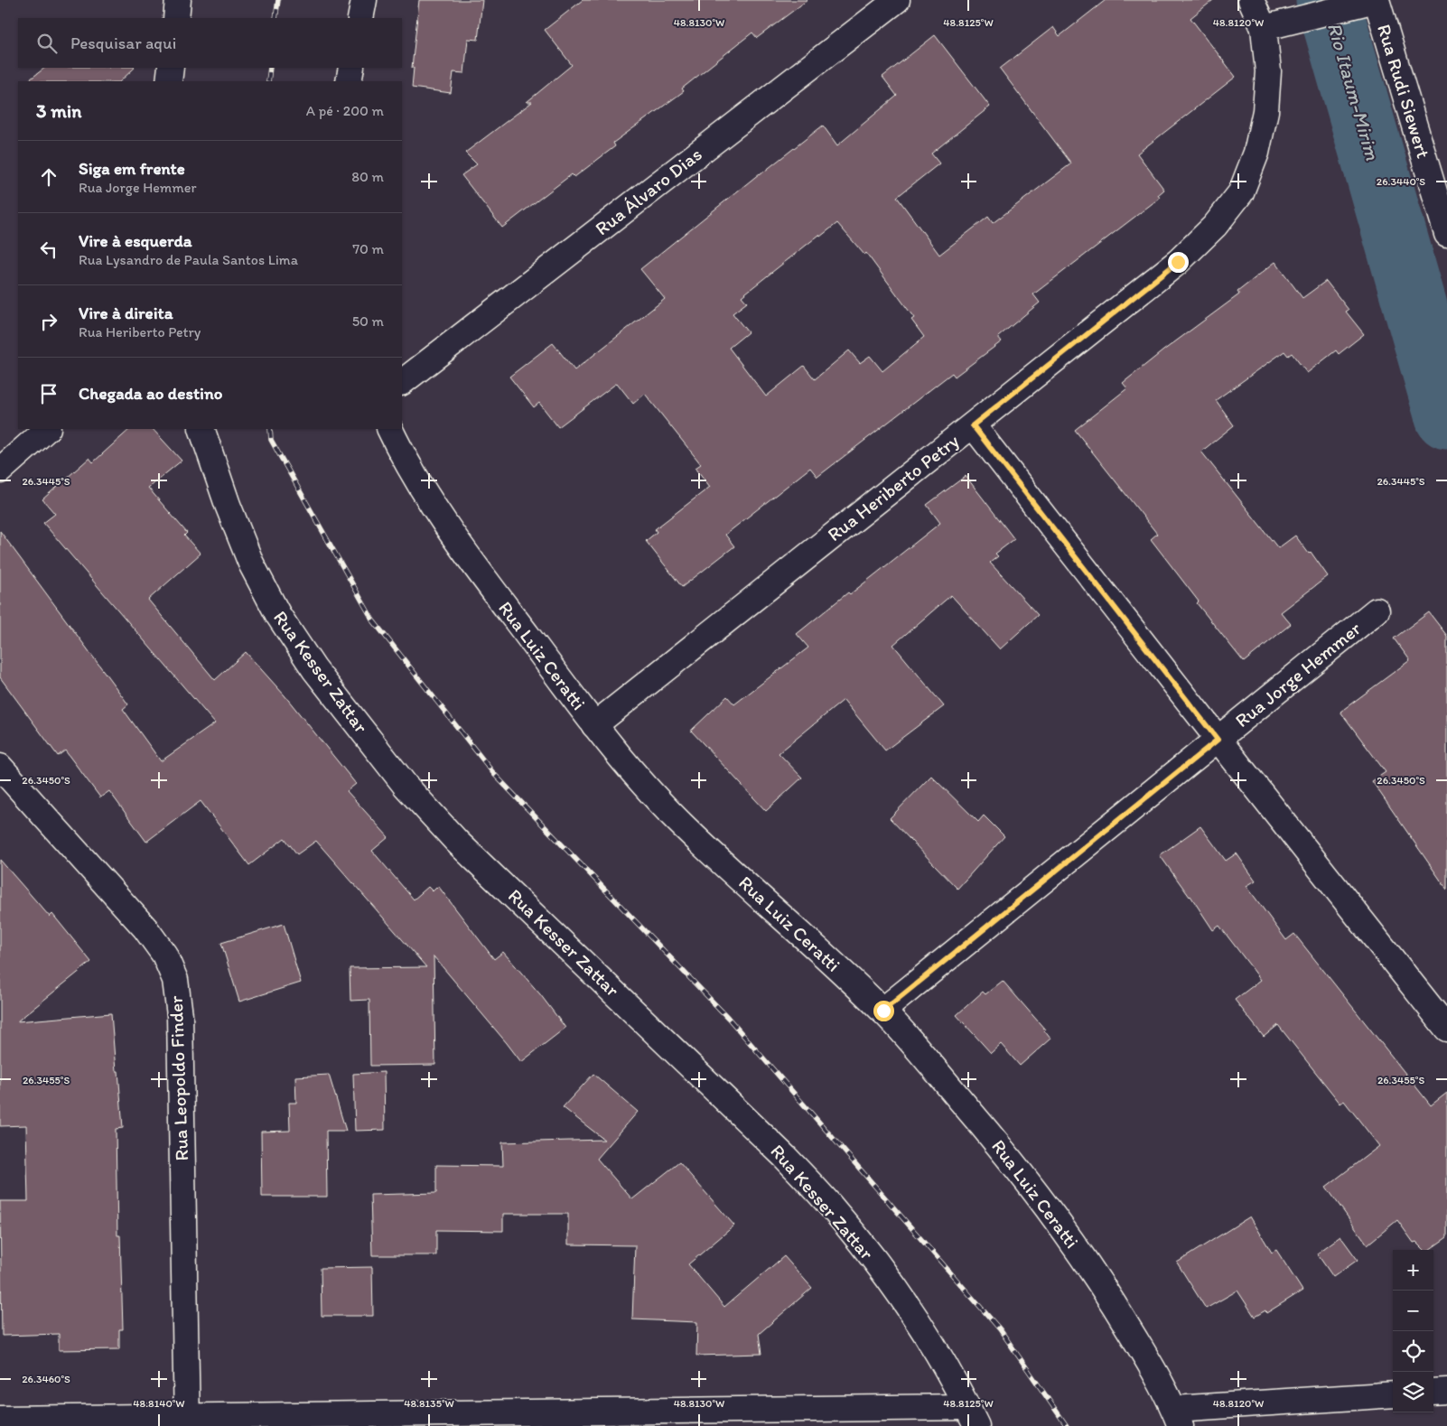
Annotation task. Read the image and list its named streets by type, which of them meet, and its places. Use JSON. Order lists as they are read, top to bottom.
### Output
{
  "streets": {
    "street": [
      "Rua Rudi Siewert",
      "Rua Álvaro Dias",
      "Rua Heriberto Petry",
      "Rua Luiz Ceratti",
      "Rua Kesser Zattar",
      "Rua Jorge Hemmer",
      "Rua Leopoldo Finder"
    ]
  },
  "crossings": [
    ["Rua Heriberto Petry", "Rua Luiz Ceratti"],
    ["Rua Luiz Ceratti", "Rua Jorge Hemmer"]
  ],
  "water": ["Rio Itaum-Mirim"],
  "page": {
    "search": "Pesquisar aqui",
    "heading": ["3 min", "A pé · 200 m"],
    "list": [
      ["Siga em frente", "Rua Jorge Hemmer", "80 m"],
      ["Vire à esquerda", "Rua Lysandro de Paula Santos Lima", "70 m"],
      ["Vire à direita", "Rua Heriberto Petry", "50 m"],
      "Chegada ao destino"
    ],
    "map_buttons": ["+", "−"]
  },
  "coordinates": [
    "48.8130°W",
    "48.8125°W",
    "48.8120°W",
    "26.3440°S",
    "26.3445°S",
    "26.3450°S",
    "26.3455°S",
    "26.3460°S",
    "48.8140°W",
    "48.8135°W"
  ]
}
